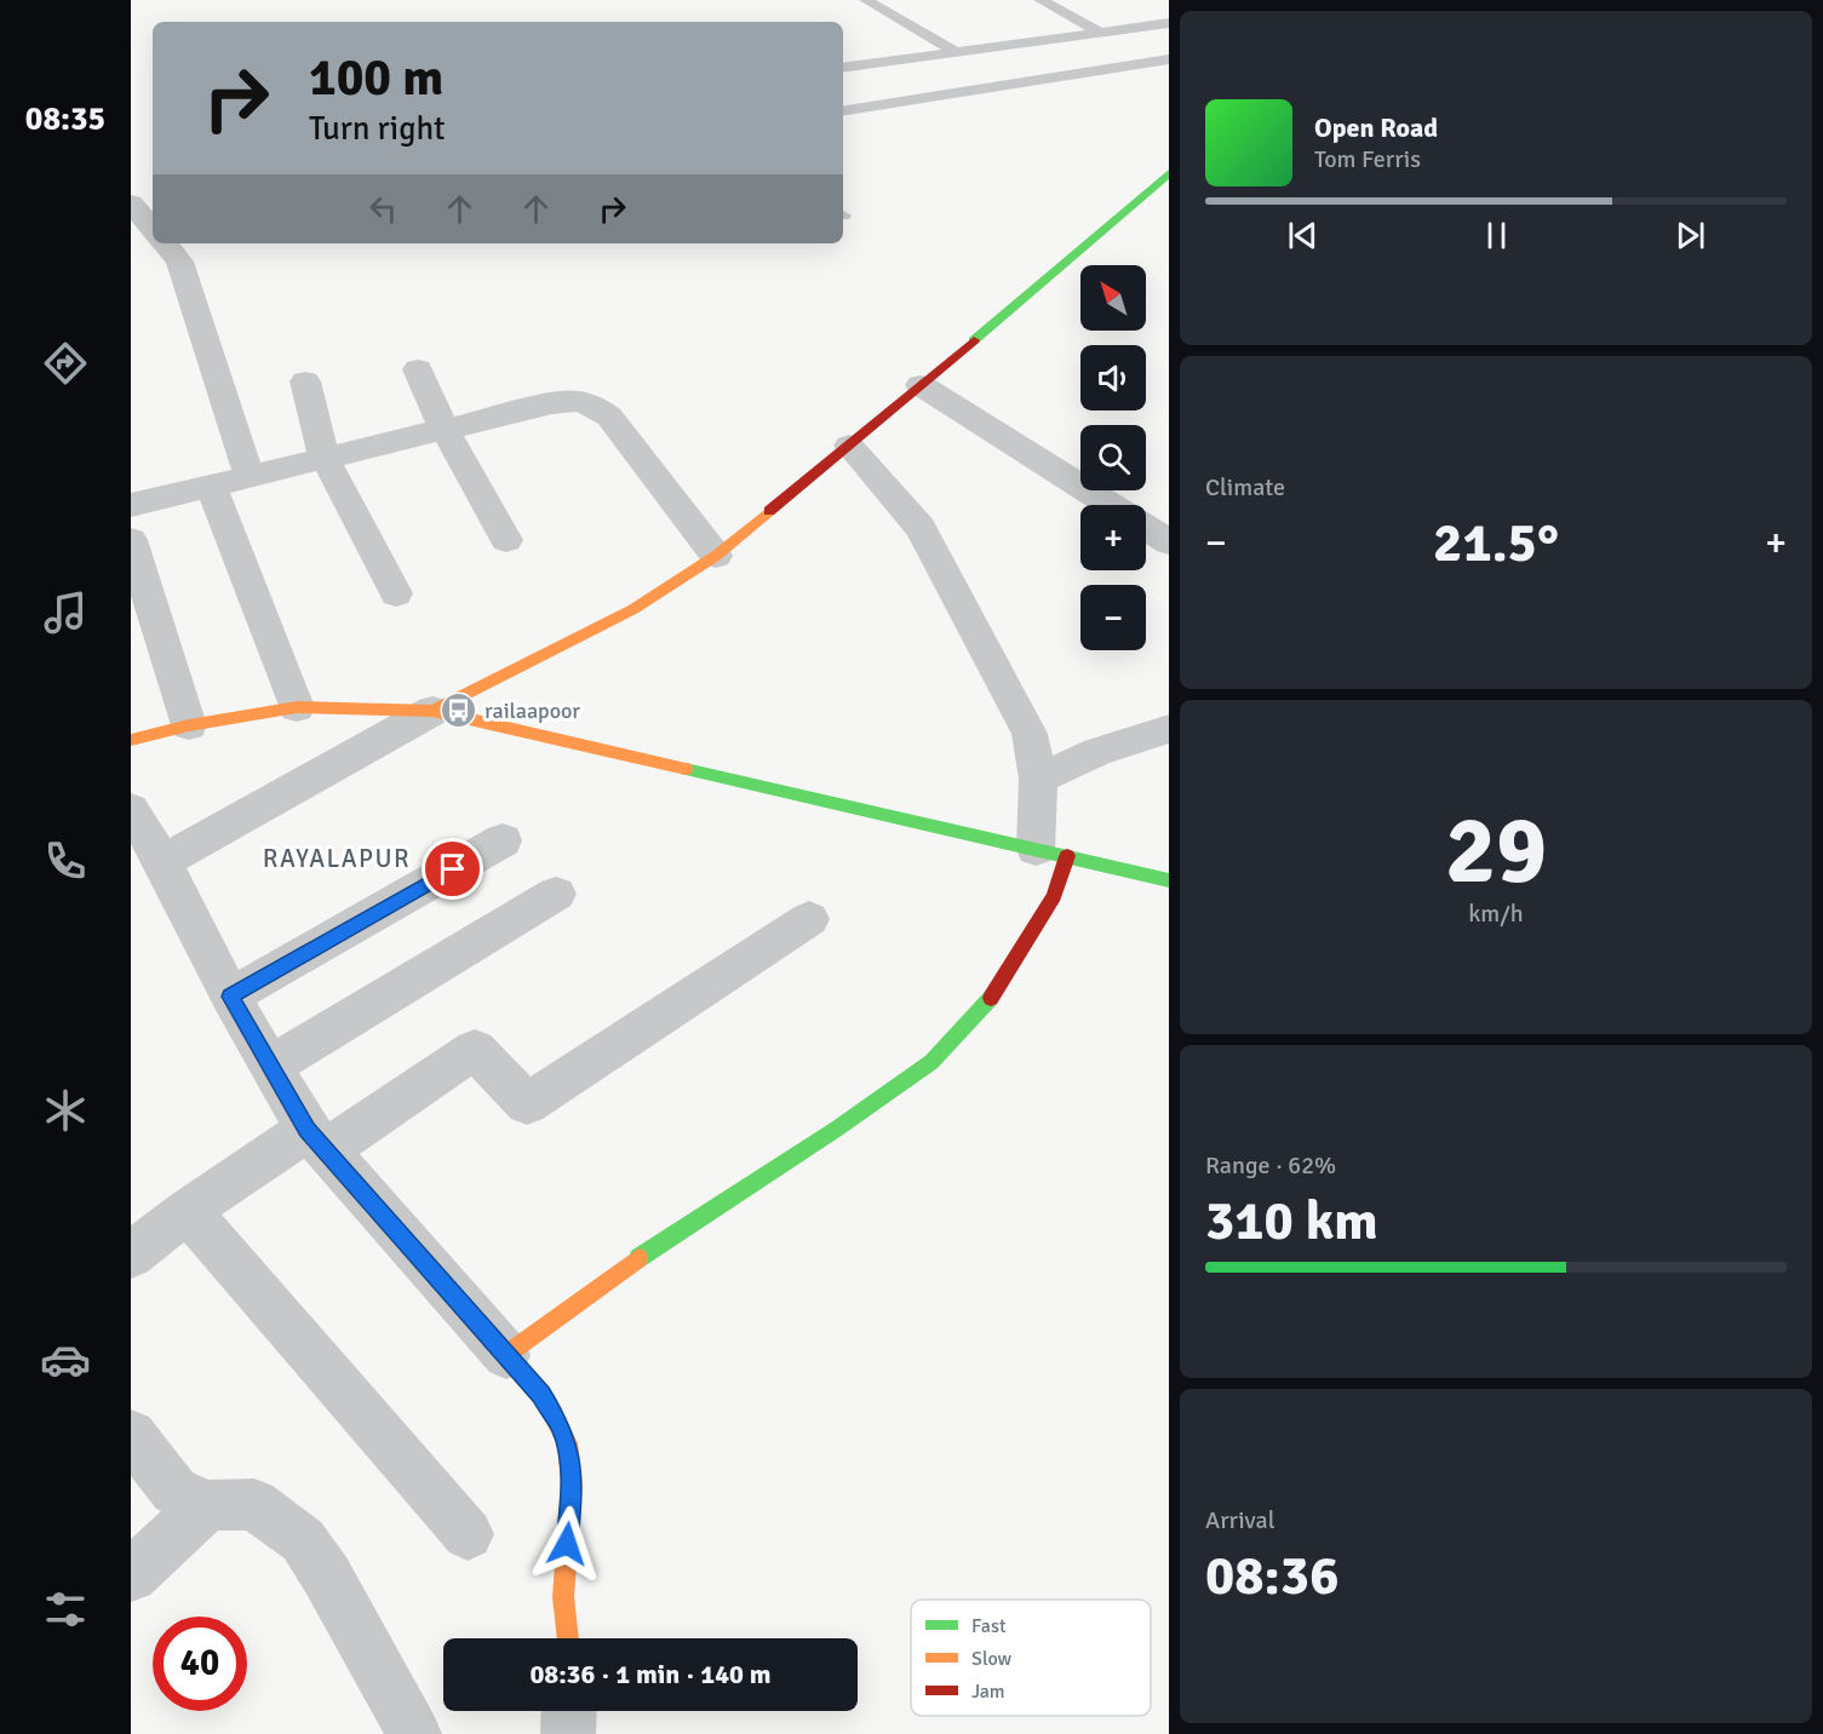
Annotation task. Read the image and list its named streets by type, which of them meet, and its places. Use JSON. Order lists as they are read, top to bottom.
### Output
{
  "districts": ["RAYALAPUR"],
  "places": {
    "bus stop": ["railaapoor"]
  },
  "legend": ["Fast", "Slow", "Jam"],
  "north": "top left",
  "page": {
    "tabs": "08:35",
    "turn": ["100 m", "Turn right"],
    "song": ["Open Road", "Tom Ferris"],
    "map_buttons": ["+", "−"],
    "tile": [
      "Climate",
      ["29", "km/h"],
      ["Range · 62%", "310 km"],
      ["Arrival", "08:36"]
    ],
    "heat": ["−", "21.5°", "+"],
    "limit": "40",
    "trip": "08:36 · 1 min · 140 m"
  }
}
